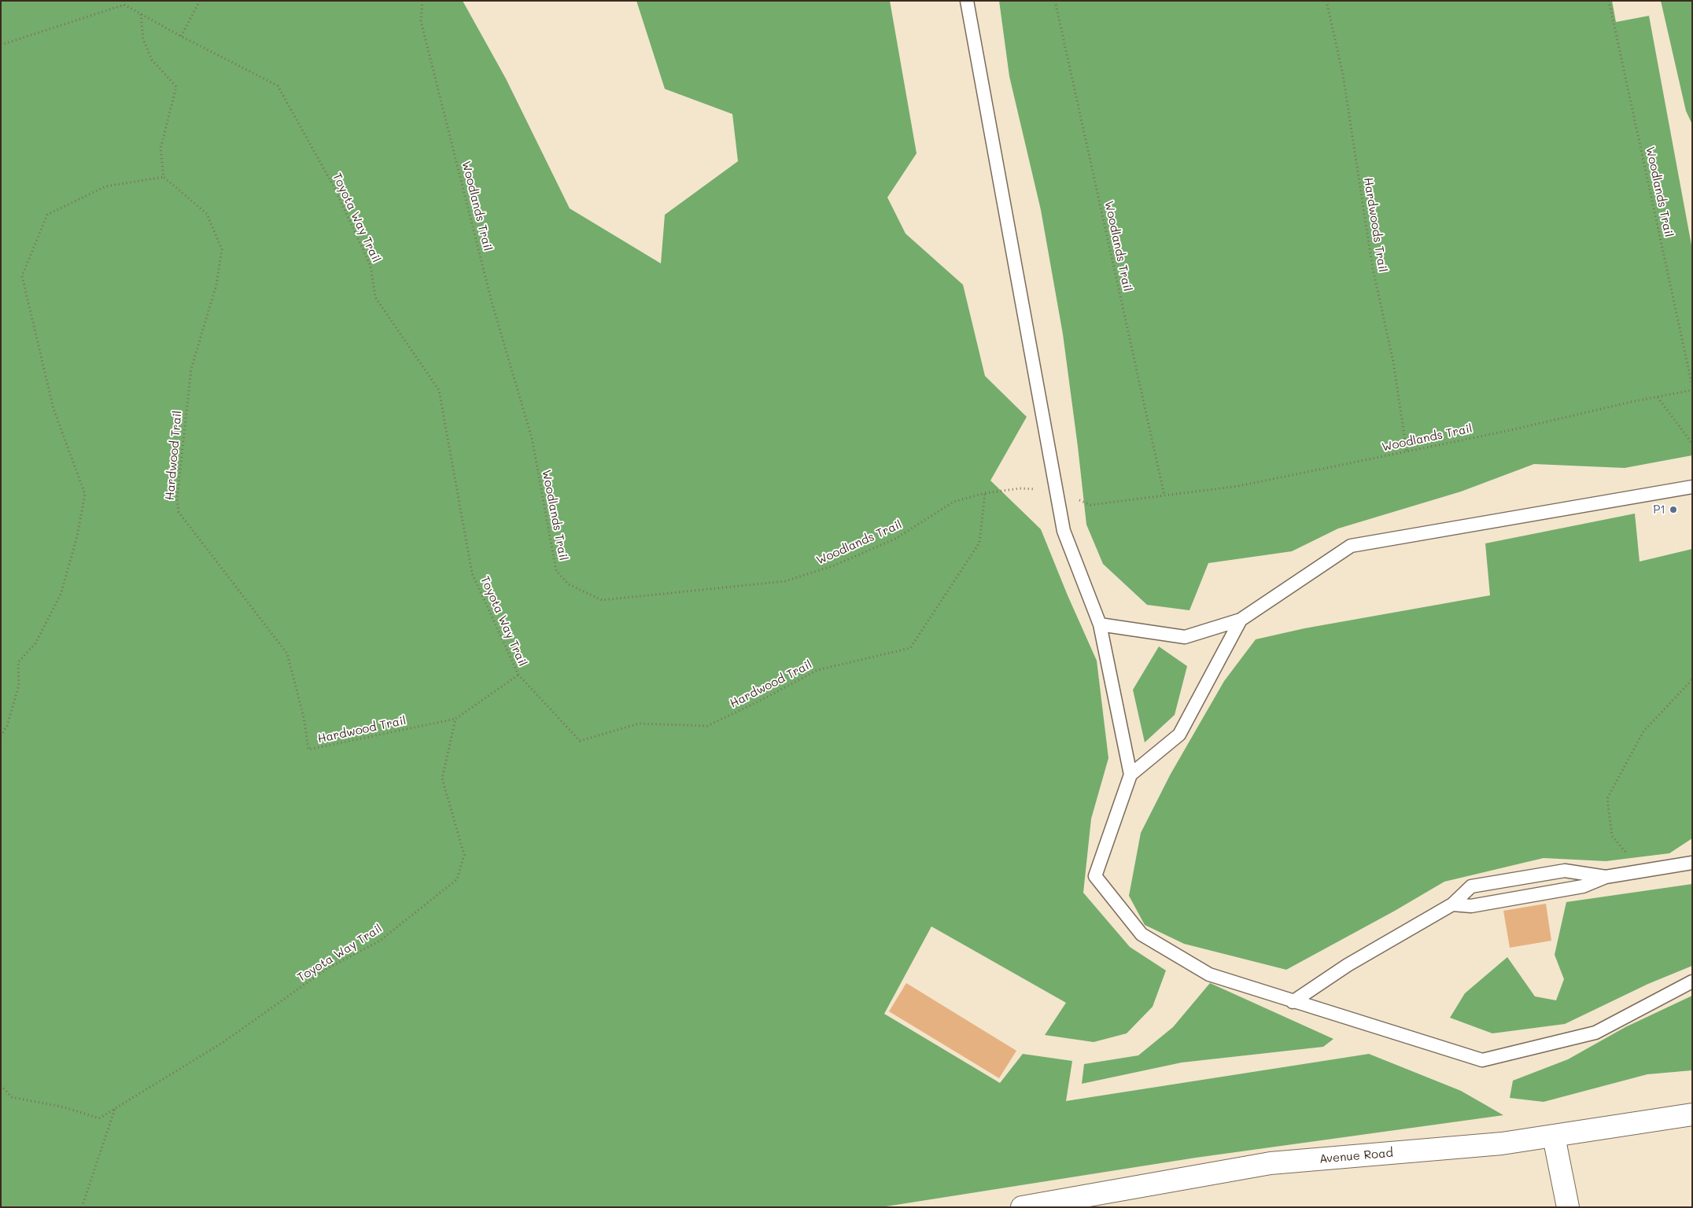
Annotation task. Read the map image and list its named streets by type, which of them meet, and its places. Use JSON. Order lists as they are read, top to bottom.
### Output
{
  "streets": {
    "street": ["Avenue Road"],
    "path": [
      "Woodlands Trail",
      "Toyota Way Trail",
      "Hardwoods Trail",
      "Hardwood Trail"
    ]
  },
  "crossings": [
    ["Woodlands Trail", "Hardwoods Trail"],
    ["Woodlands Trail", "Hardwood Trail"],
    ["Toyota Way Trail", "Hardwood Trail"]
  ],
  "places": ["P1"]
}
